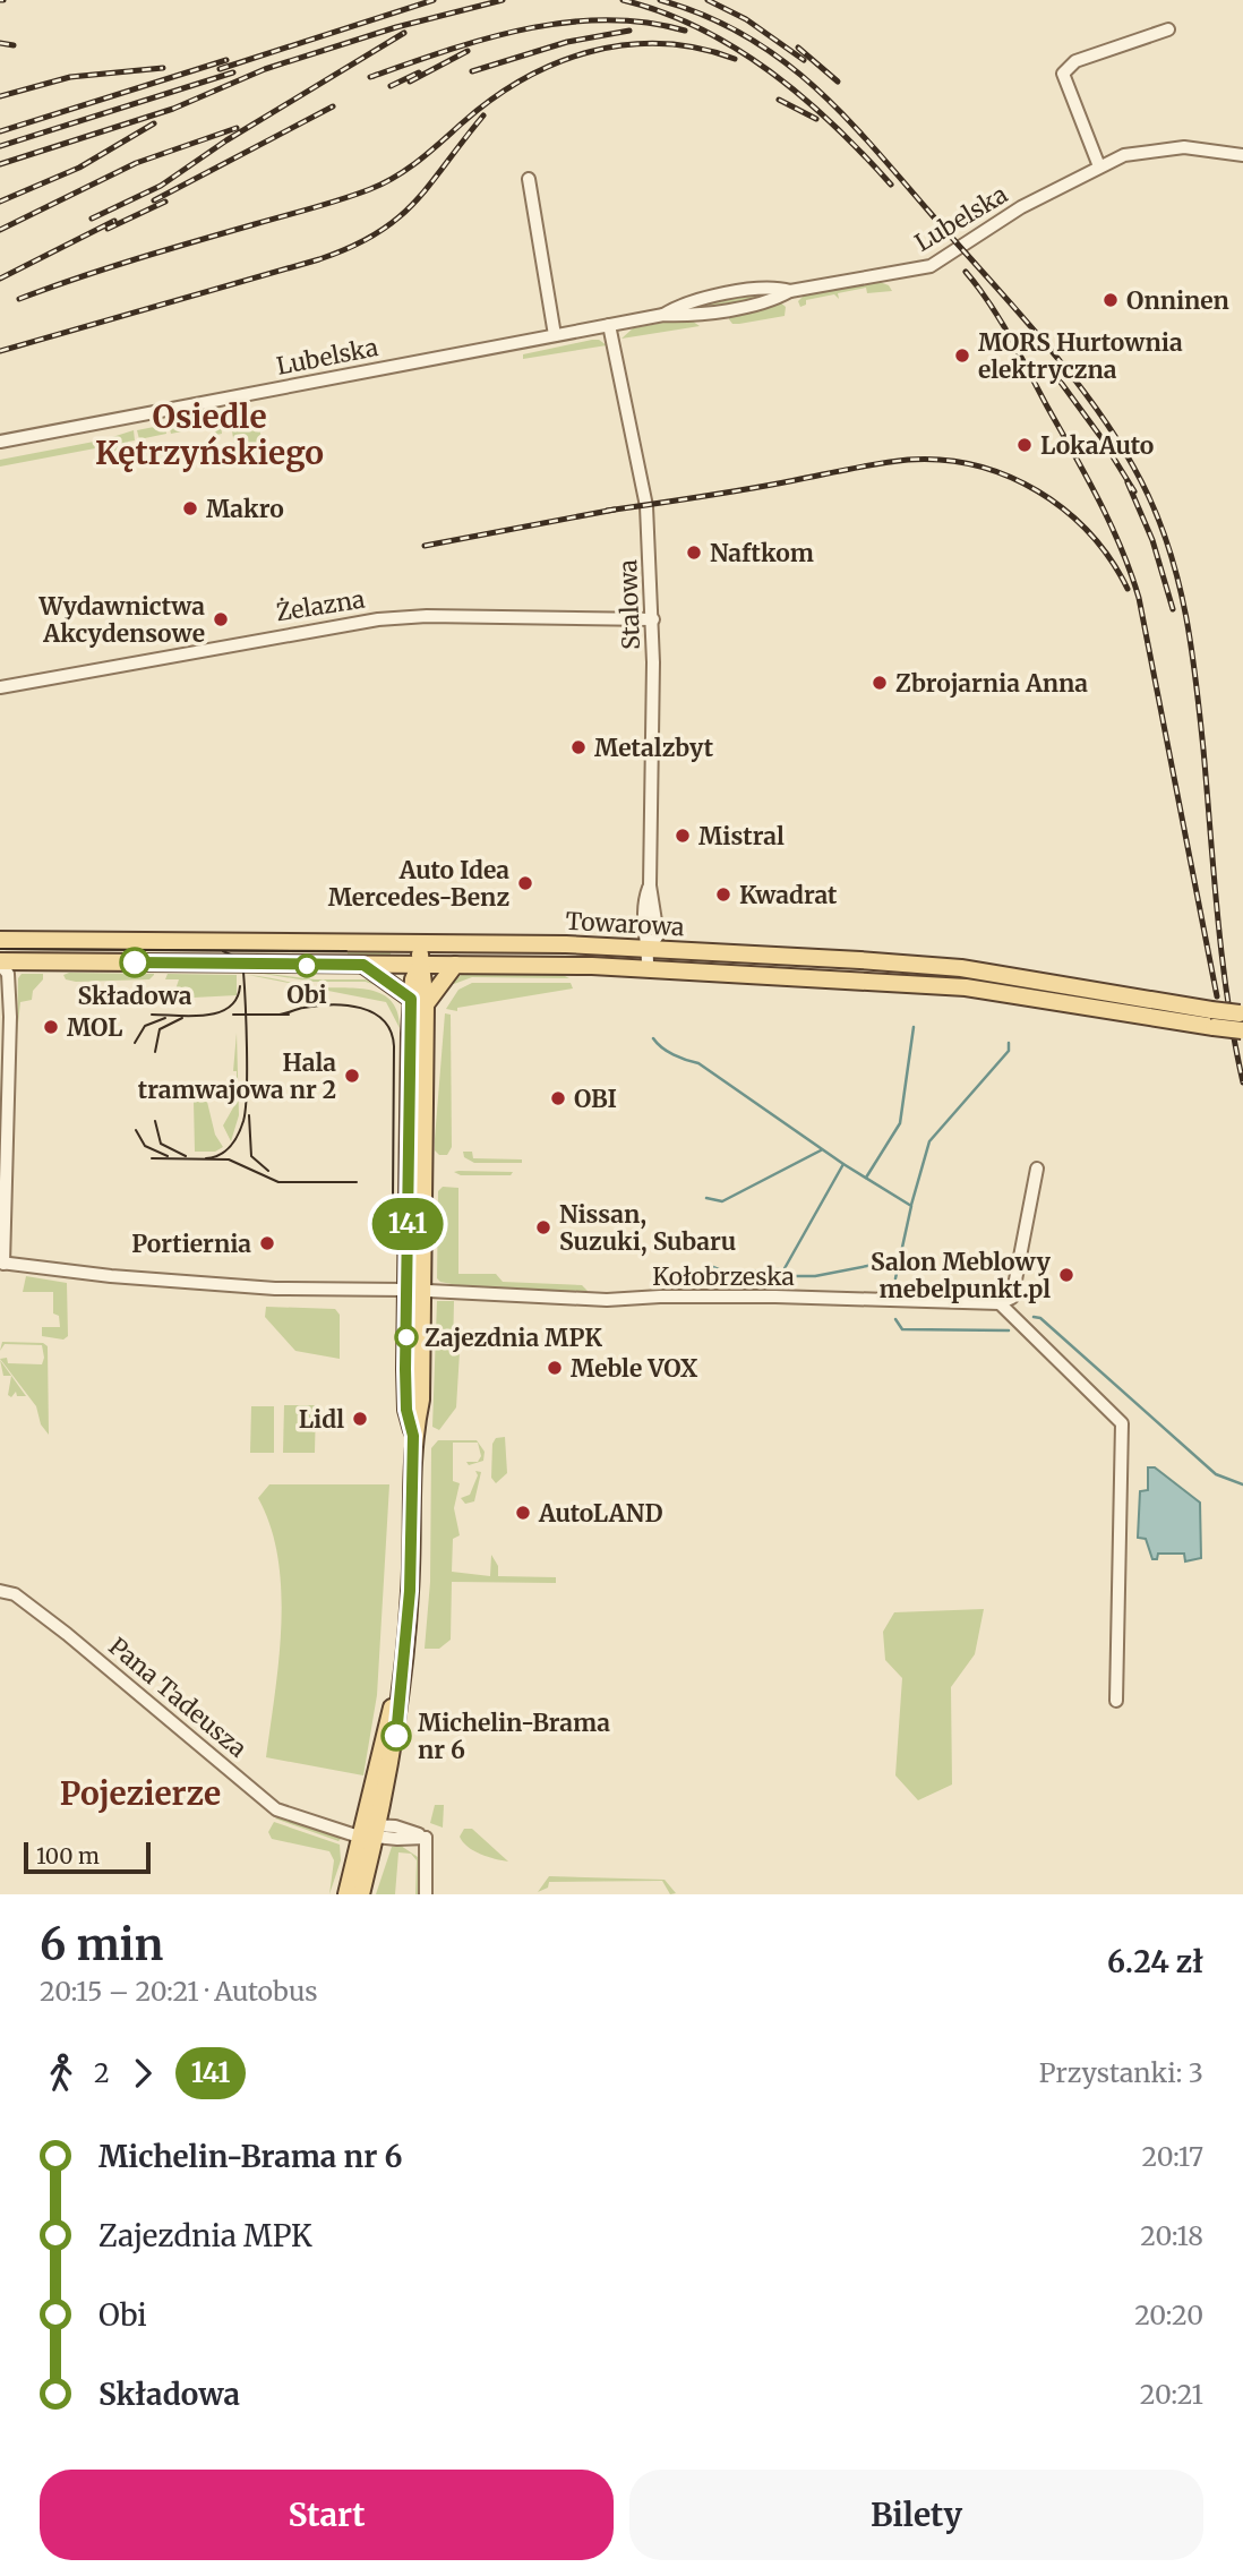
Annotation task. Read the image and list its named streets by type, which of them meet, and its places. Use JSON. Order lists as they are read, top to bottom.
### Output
{
  "streets": {
    "main road": ["Towarowa"],
    "street": [
      "Lubelska",
      "Stalowa",
      "Żelazna",
      "Kołobrzeska",
      "Pana Tadeusza"
    ]
  },
  "crossings": [
    ["Lubelska", "Stalowa"],
    ["Stalowa", "Żelazna"],
    ["Stalowa", "Towarowa"]
  ],
  "districts": ["Osiedle Kętrzyńskiego", "Pojezierze"],
  "places": [
    "Onninen",
    "MORS Hurtownia elektryczna",
    "LokaAuto",
    "Makro",
    "Naftkom",
    "Wydawnictwa Akcydensowe",
    "Zbrojarnia Anna",
    "Metalzbyt",
    "Mistral",
    "Auto Idea Mercedes-Benz",
    "Kwadrat",
    "Składowa",
    "Obi",
    "MOL",
    "Hala tramwajowa nr 2",
    "OBI",
    "Nissan, Suzuki, Subaru",
    "Portiernia",
    "Salon Meblowy mebelpunkt.pl",
    "Zajezdnia MPK",
    "Meble VOX",
    "Lidl",
    "AutoLAND",
    "Michelin-Brama nr 6"
  ],
  "lines": ["bus line 141"],
  "scale_bar": "100 m",
  "page": {
    "on_map": "141",
    "scale": "100 m",
    "heading": ["6 min", "20:15 – 20:21 · Autobus", "6.24 zł"],
    "legs": ["2", "141", "Przystanki: 3"],
    "list": [
      {
        "name": "Michelin-Brama nr 6",
        "value": "20:17"
      },
      {
        "name": "Zajezdnia MPK",
        "value": "20:18"
      },
      {
        "name": "Obi",
        "value": "20:20"
      },
      {
        "name": "Składowa",
        "value": "20:21"
      }
    ],
    "buttons": ["Start", "Bilety"]
  }
}
